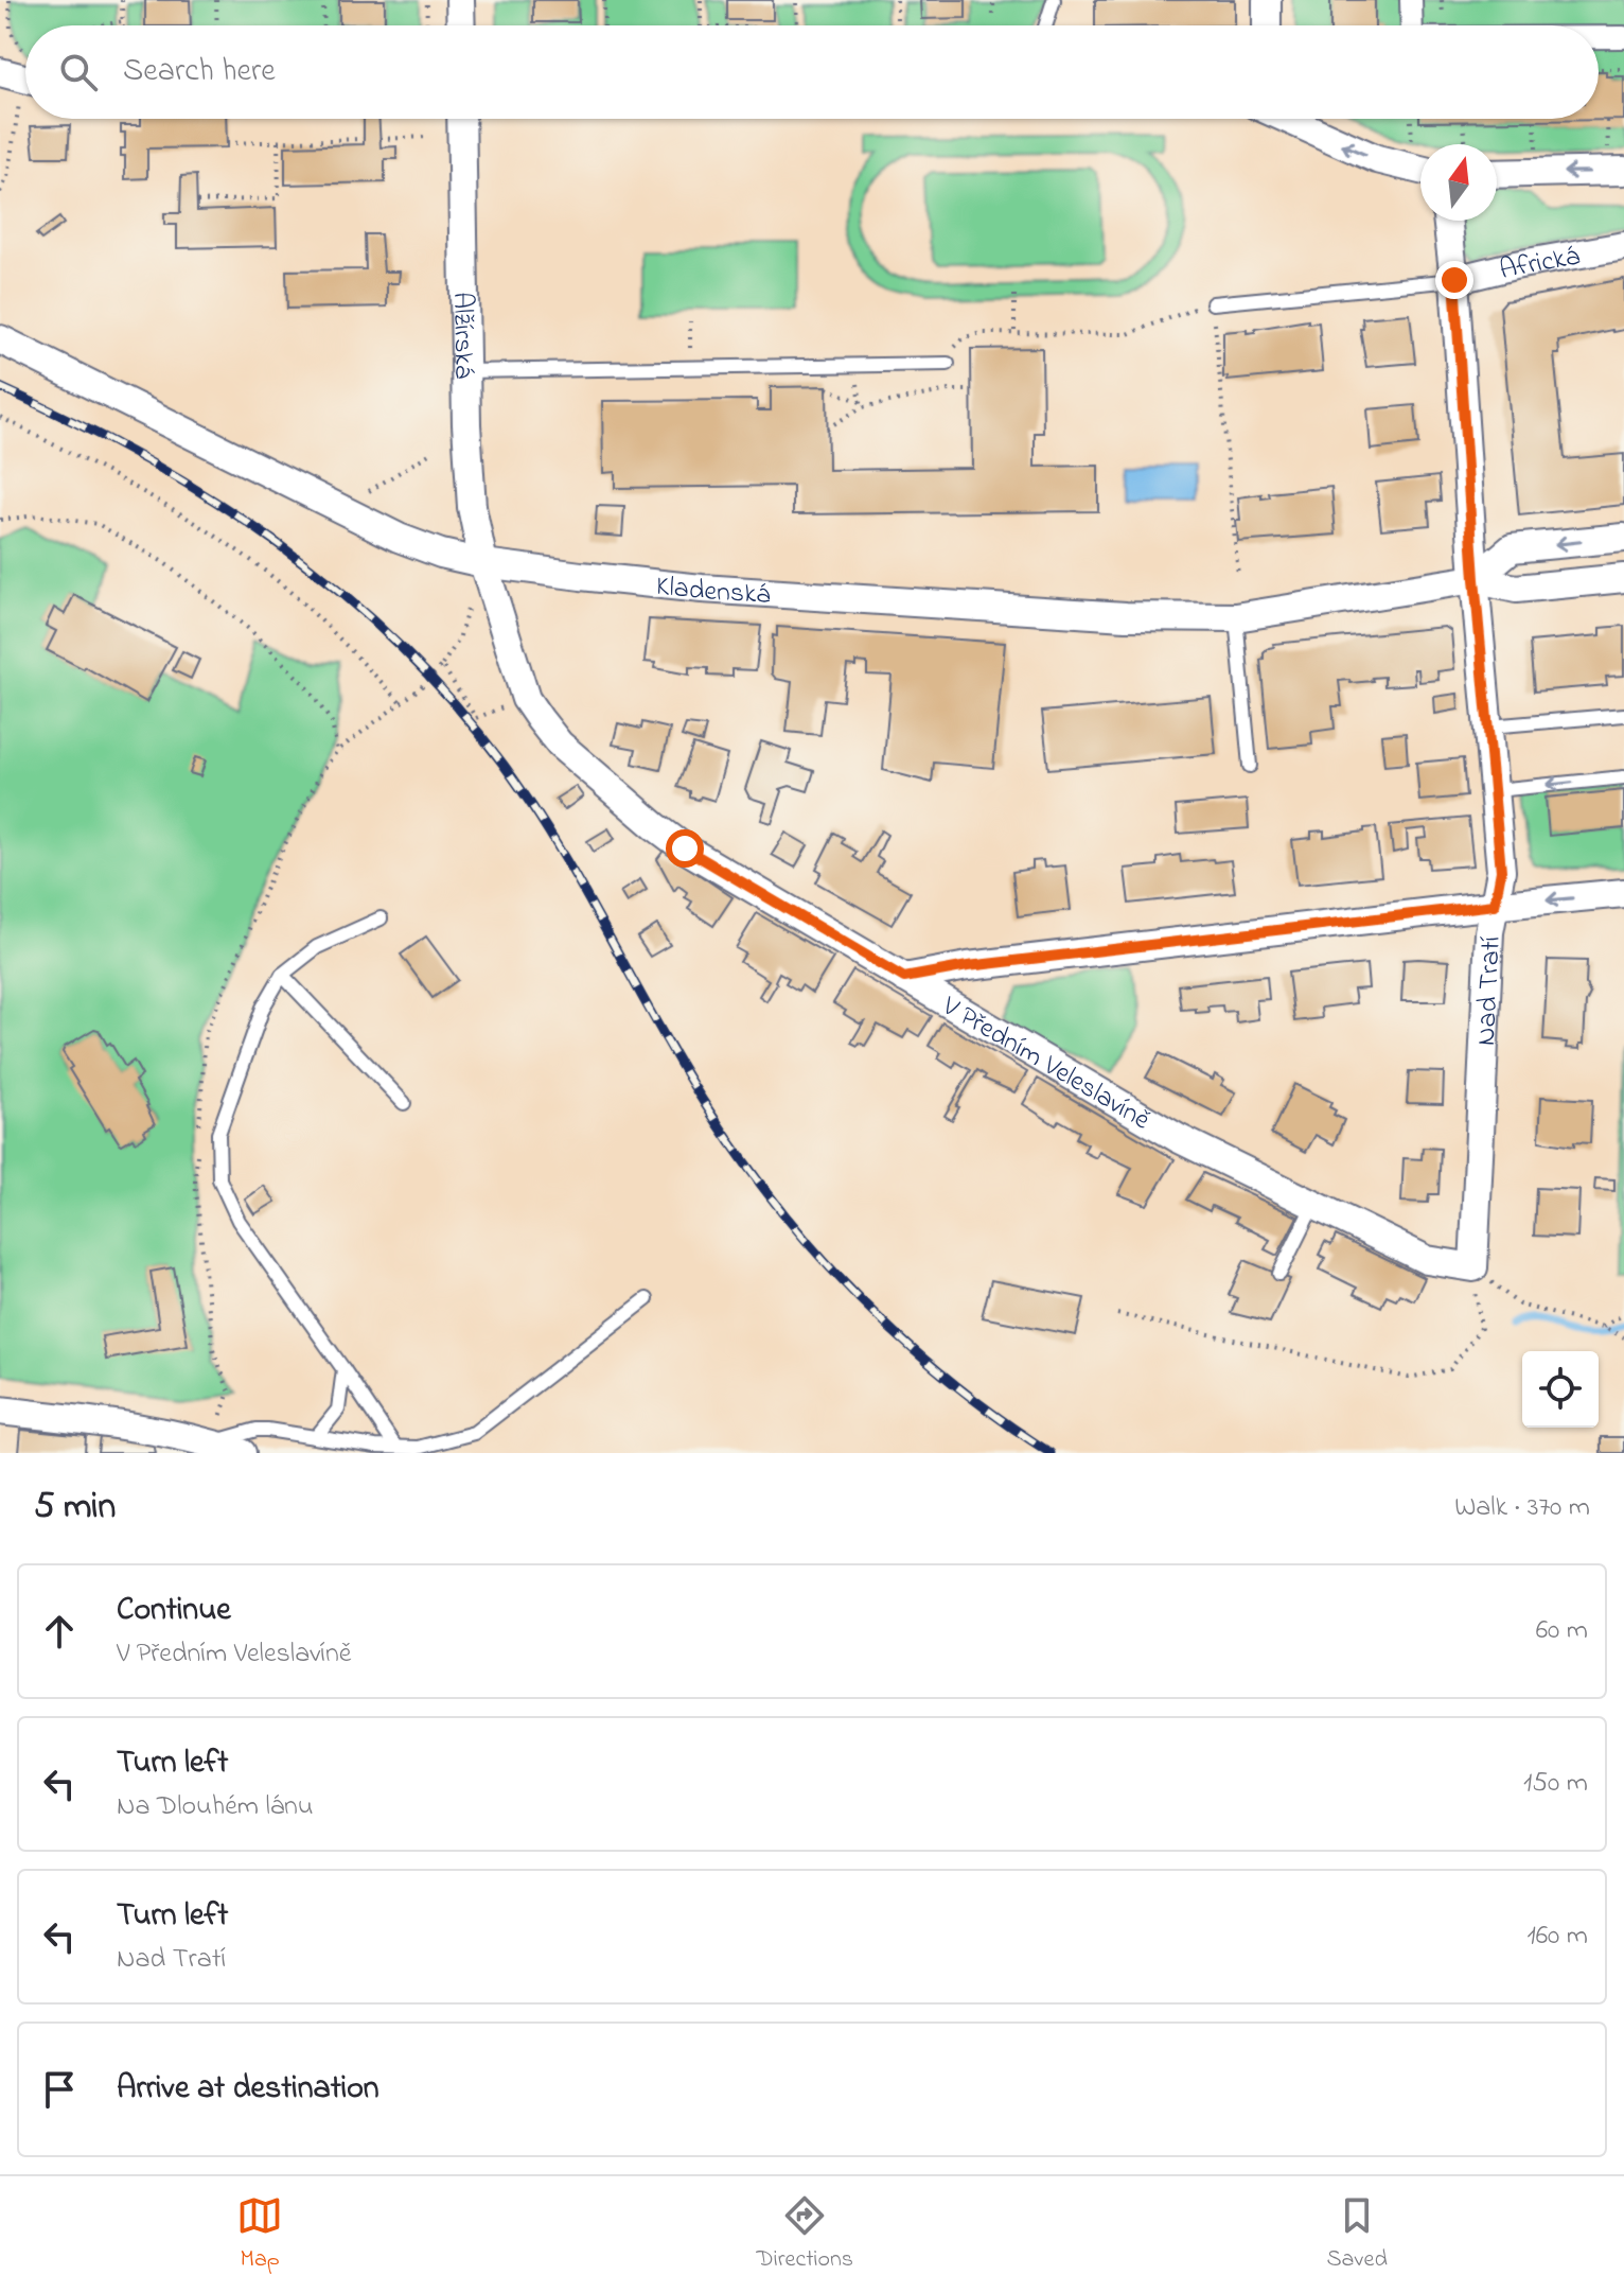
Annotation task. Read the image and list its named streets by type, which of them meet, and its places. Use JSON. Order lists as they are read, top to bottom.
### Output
{
  "streets": {
    "street": [
      "Africká",
      "Alžírská",
      "Kladenská",
      "Nad Tratí",
      "V Předním Veleslavíně"
    ]
  },
  "crossings": [
    ["Africká", "Nad Tratí"],
    ["Alžírská", "Kladenská"],
    ["Alžírská", "V Předním Veleslavíně"],
    ["Kladenská", "Nad Tratí"],
    ["Kladenská", "V Předním Veleslavíně"],
    ["Nad Tratí", "V Předním Veleslavíně"]
  ],
  "north": "top",
  "page": {
    "search": "Search here",
    "heading": ["5 min", "Walk · 370 m"],
    "list": [
      ["Continue", "V Předním Veleslavíně", "60 m"],
      ["Turn left", "Na Dlouhém lánu", "150 m"],
      ["Turn left", "Nad Tratí", "160 m"],
      "Arrive at destination"
    ],
    "nav": ["Map", "Directions", "Saved"]
  }
}
